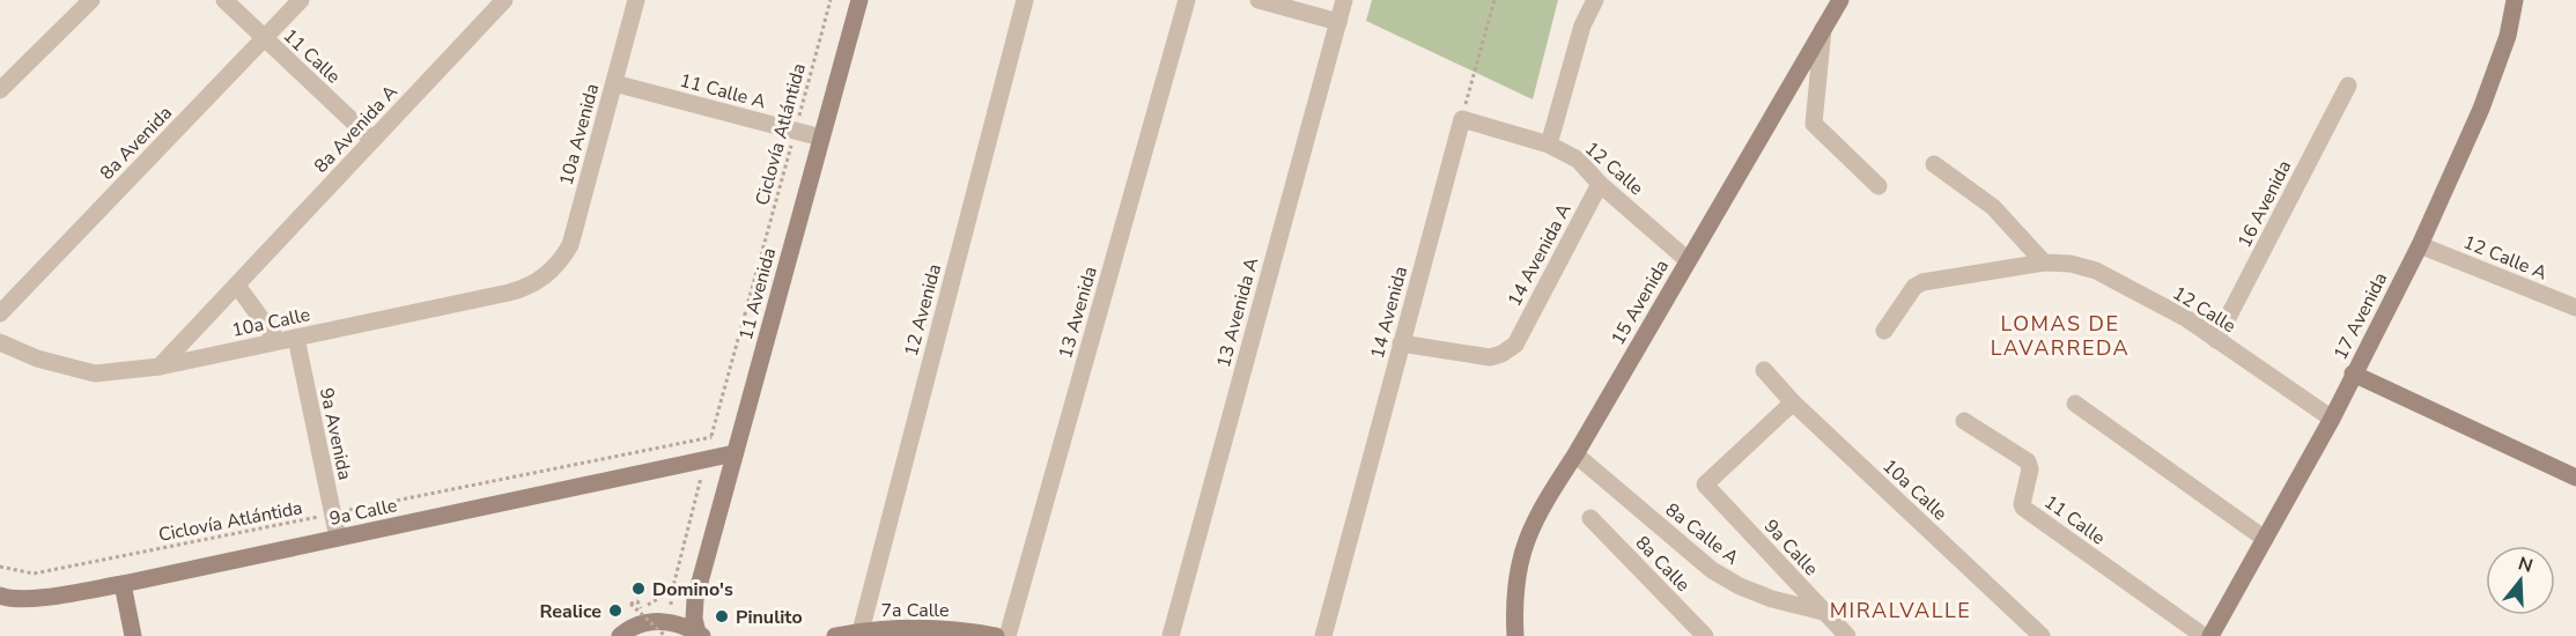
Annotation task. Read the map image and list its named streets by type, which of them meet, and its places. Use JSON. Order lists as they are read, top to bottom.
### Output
{
  "streets": {
    "street": [
      "11 Calle",
      "11 Calle A",
      "8a Avenida A",
      "10a Avenida",
      "8a Avenida",
      "12 Calle",
      "16 Avenida",
      "14 Avenida A",
      "12 Calle A",
      "11 Avenida",
      "15 Avenida",
      "12 Avenida",
      "13 Avenida",
      "13 Avenida A",
      "14 Avenida",
      "17 Avenida",
      "10a Calle",
      "9a Avenida",
      "9a Calle",
      "8a Calle A",
      "8a Calle",
      "7a Calle"
    ],
    "path": ["Ciclovía Atlántida"]
  },
  "crossings": [
    ["11 Calle", "8a Avenida A"],
    ["11 Calle", "8a Avenida"],
    ["11 Calle A", "10a Avenida"],
    ["11 Calle A", "Ciclovía Atlántida"],
    ["11 Calle A", "11 Avenida"],
    ["8a Avenida A", "10a Calle"],
    ["10a Avenida", "10a Calle"],
    ["Ciclovía Atlántida", "11 Avenida"],
    ["Ciclovía Atlántida", "9a Avenida"],
    ["Ciclovía Atlántida", "9a Calle"],
    ["12 Calle", "16 Avenida"],
    ["12 Calle", "14 Avenida A"],
    ["12 Calle", "15 Avenida"],
    ["12 Calle", "14 Avenida"],
    ["12 Calle", "17 Avenida"],
    ["14 Avenida A", "14 Avenida"],
    ["12 Calle A", "17 Avenida"],
    ["11 Avenida", "9a Calle"],
    ["15 Avenida", "8a Calle A"],
    ["12 Avenida", "7a Calle"],
    ["10a Calle", "9a Avenida"],
    ["10a Calle", "9a Calle"],
    ["9a Avenida", "9a Calle"],
    ["9a Calle", "8a Calle A"]
  ],
  "districts": ["LOMAS DE LAVARREDA", "MIRALVALLE"],
  "places": ["Domino's", "Realice", "Pinulito"],
  "north": "top"
}
